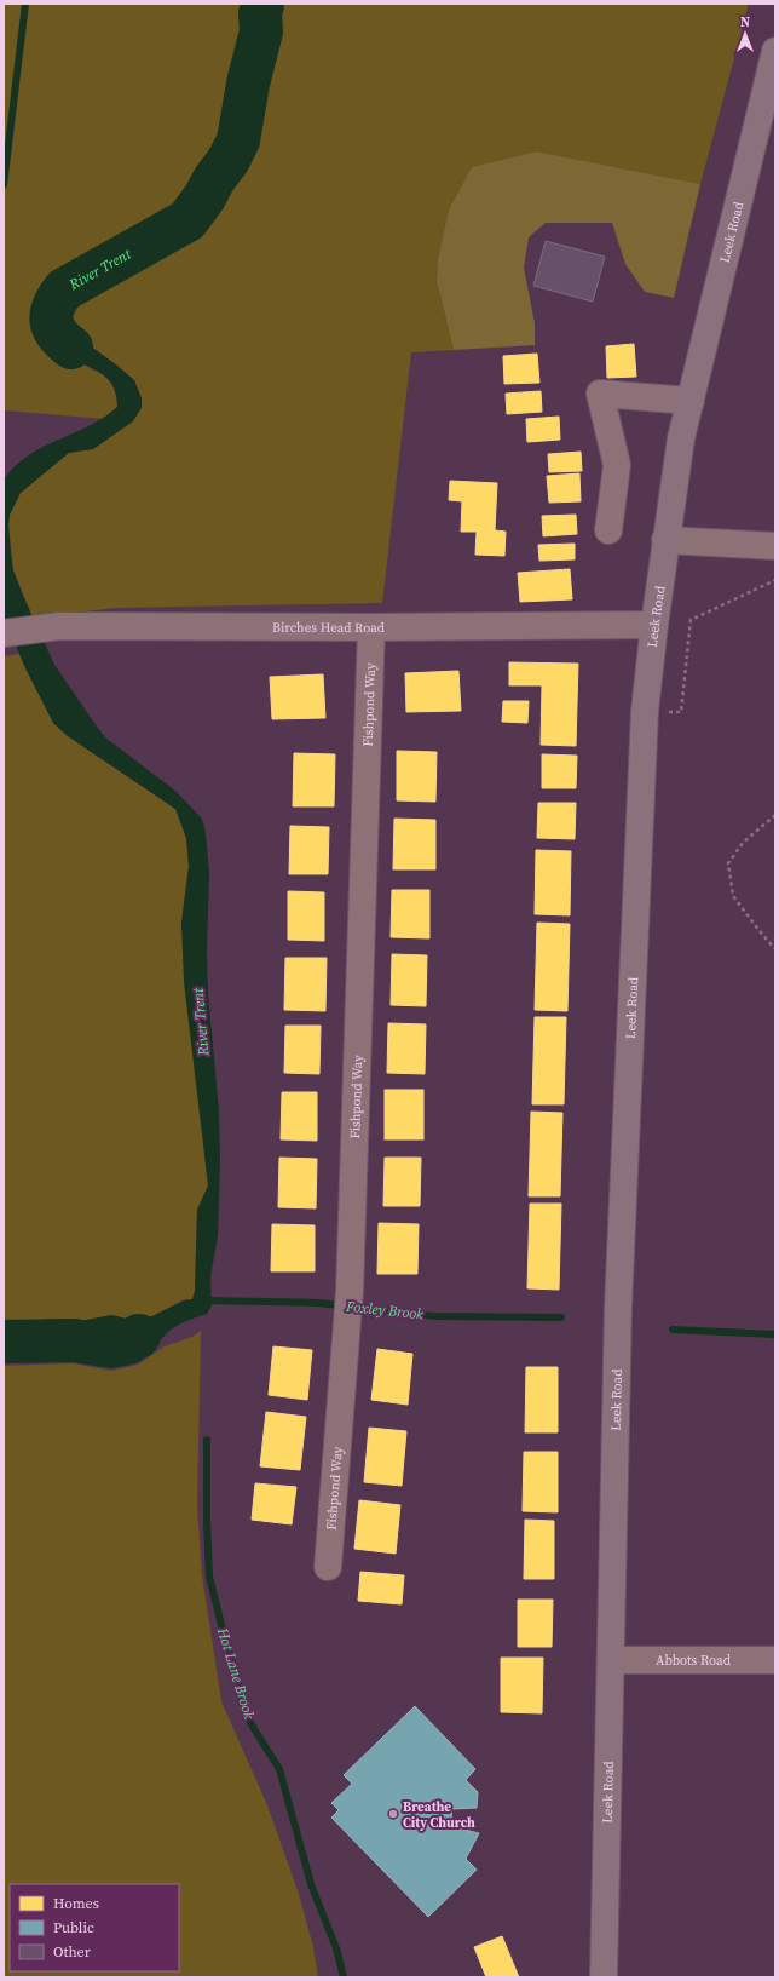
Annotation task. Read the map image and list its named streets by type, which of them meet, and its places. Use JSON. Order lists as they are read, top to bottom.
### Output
{
  "streets": {
    "main road": ["Leek Road"],
    "street": ["Birches Head Road", "Fishpond Way", "Abbots Road"]
  },
  "crossings": [
    ["Leek Road", "Birches Head Road"],
    ["Leek Road", "Abbots Road"],
    ["Birches Head Road", "Fishpond Way"]
  ],
  "water": ["River Trent", "Foxley Brook", "Hot Lane Brook"],
  "places": ["Breathe City Church"],
  "legend": ["Homes", "Public", "Other"],
  "north": "top"
}
